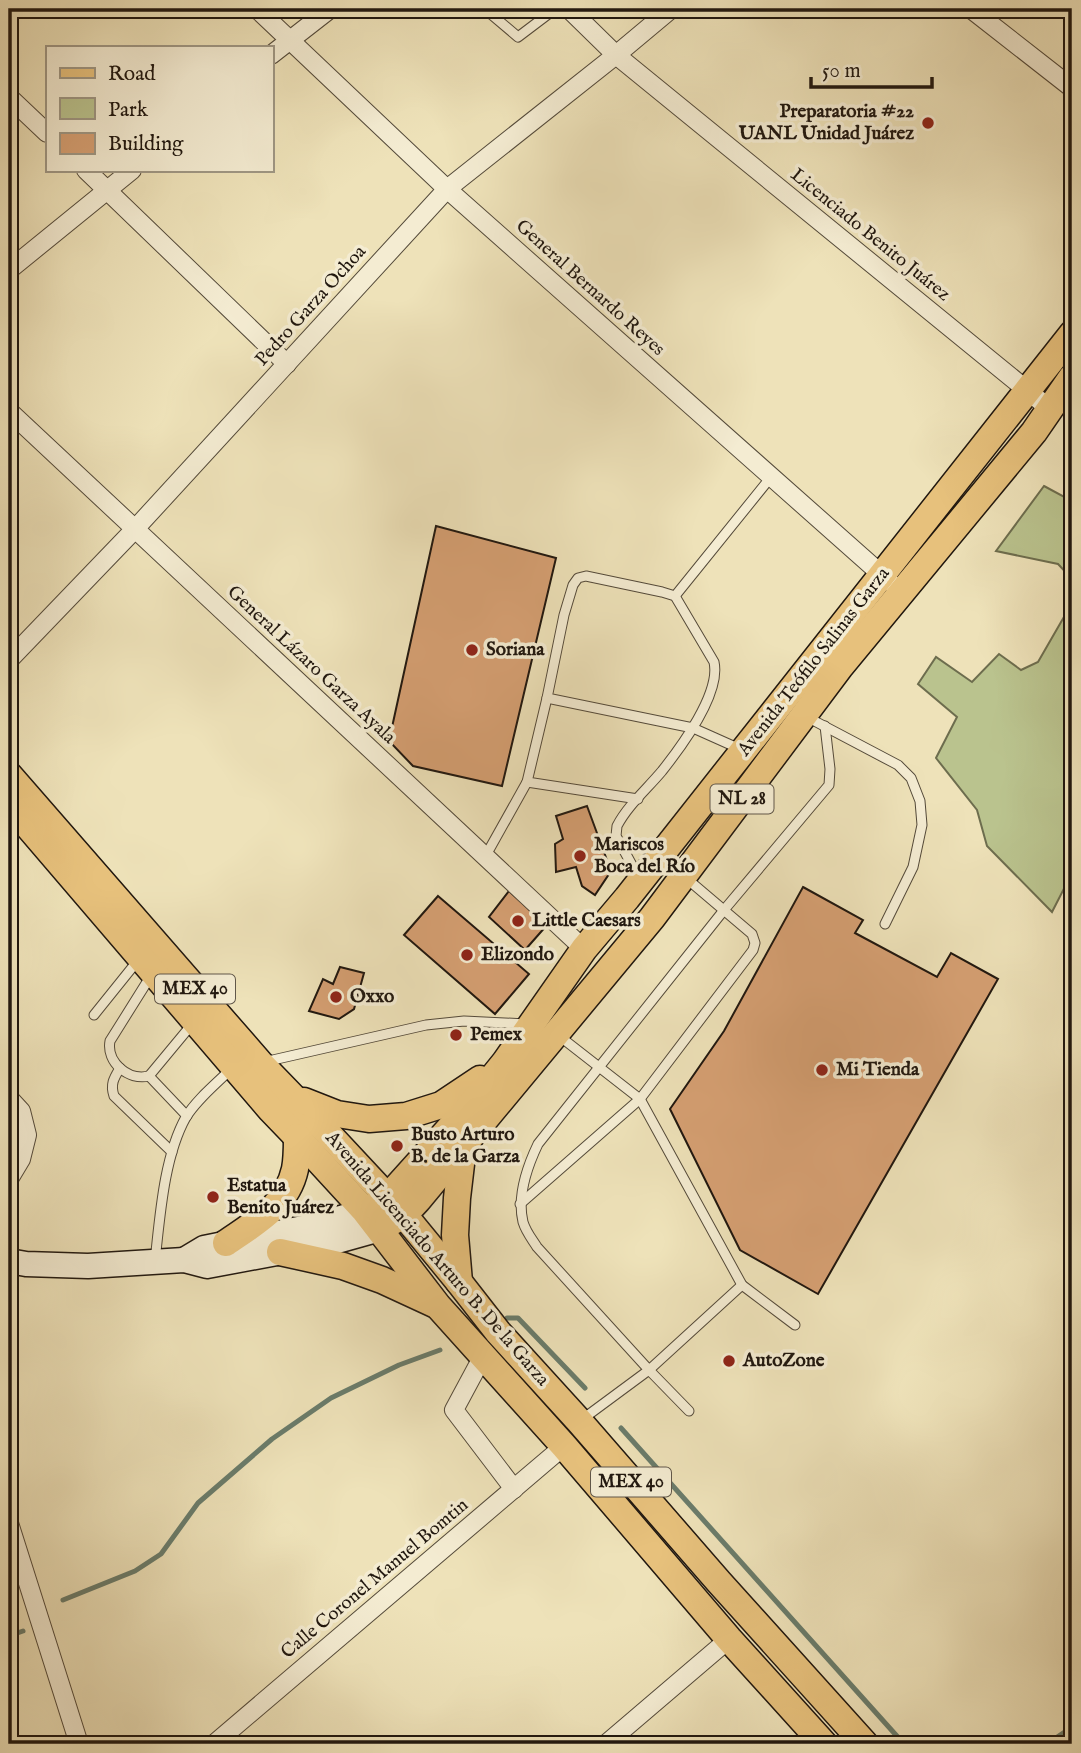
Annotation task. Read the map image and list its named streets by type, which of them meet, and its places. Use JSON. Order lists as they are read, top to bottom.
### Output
{
  "streets": {
    "main road": [
      "Avenida Teófilo Salinas Garza",
      "NL 28",
      "MEX 40",
      "Avenida Licenciado Arturo B. De la Garza"
    ],
    "street": [
      "Licenciado Benito Juárez",
      "General Bernardo Reyes",
      "Pedro Garza Ochoa",
      "General Lázaro Garza Ayala",
      "Calle Coronel Manuel Bomtin"
    ]
  },
  "crossings": [
    ["Licenciado Benito Juárez", "Pedro Garza Ochoa"],
    ["Licenciado Benito Juárez", "Avenida Teófilo Salinas Garza"],
    ["General Bernardo Reyes", "Pedro Garza Ochoa"],
    ["General Bernardo Reyes", "Avenida Teófilo Salinas Garza"],
    ["Pedro Garza Ochoa", "General Lázaro Garza Ayala"],
    ["Avenida Teófilo Salinas Garza", "General Lázaro Garza Ayala"],
    ["Avenida Teófilo Salinas Garza", "Avenida Licenciado Arturo B. De la Garza"],
    ["Avenida Licenciado Arturo B. De la Garza", "Calle Coronel Manuel Bomtin"]
  ],
  "places": [
    "Preparatoria #22 UANL Unidad Juárez",
    "Soriana",
    "Mariscos Boca del Río",
    "Little Caesars",
    "Elizondo",
    "Oxxo",
    "Pemex",
    "Mi Tienda",
    "Busto Arturo B. de la Garza",
    "Estatua Benito Juárez",
    "AutoZone"
  ],
  "legend": ["Road", "Park", "Building"],
  "scale_bar": "50 m"
}
